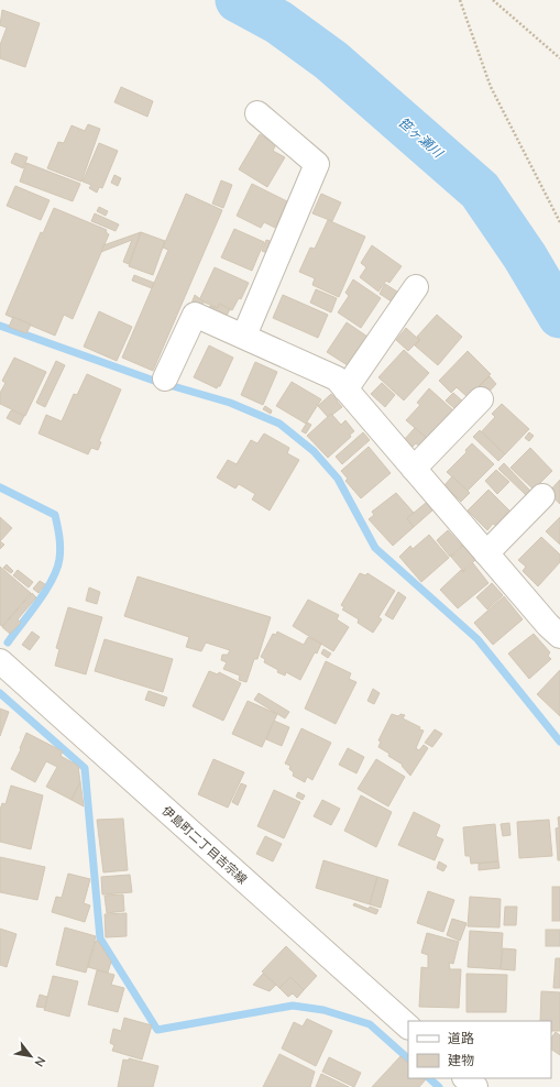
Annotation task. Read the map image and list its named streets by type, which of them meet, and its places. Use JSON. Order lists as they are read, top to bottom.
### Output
{
  "streets": {
    "street": ["伊島町二丁目吉宗線"]
  },
  "water": ["笹ヶ瀬川"],
  "legend": ["道路", "建物"],
  "north": "bottom right"
}
